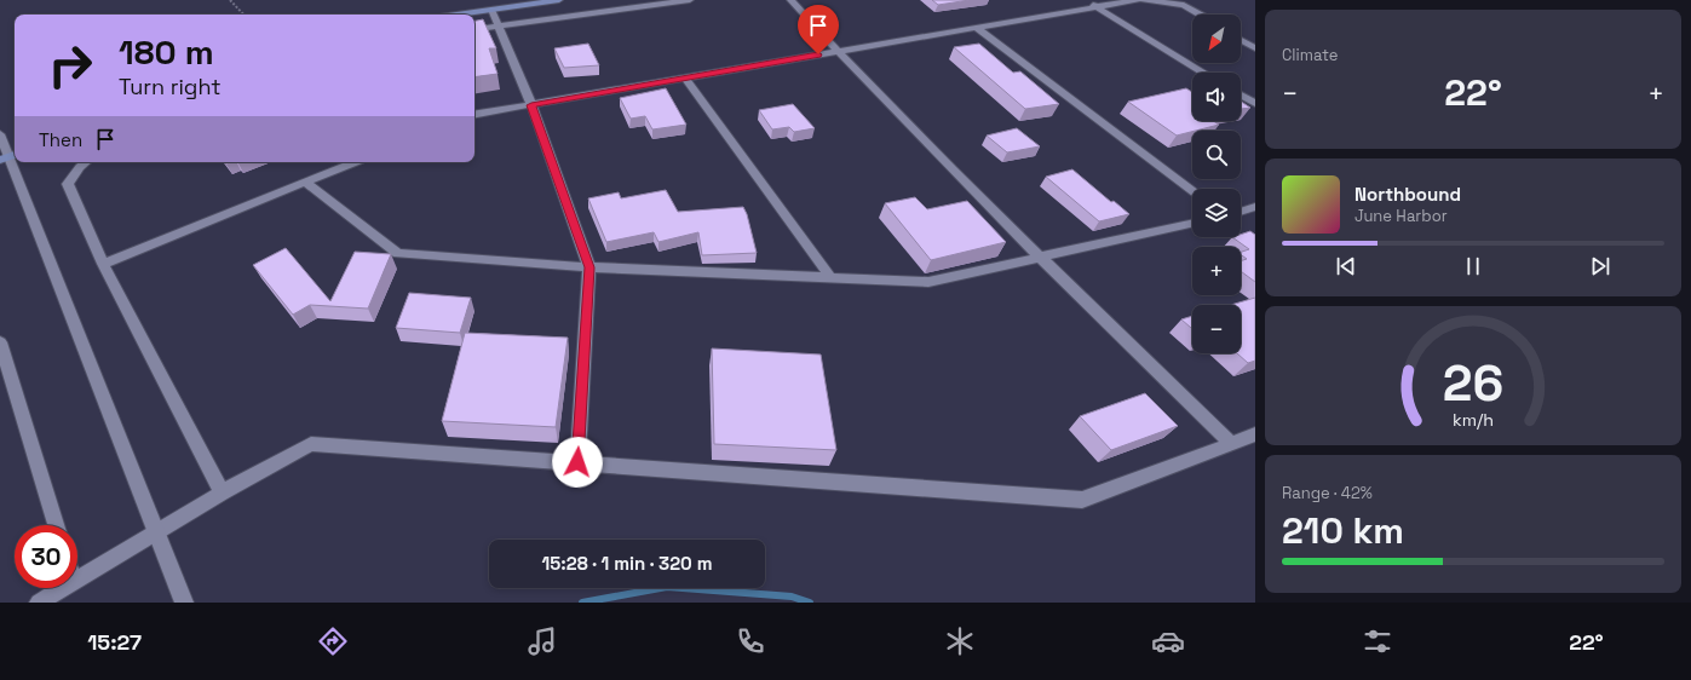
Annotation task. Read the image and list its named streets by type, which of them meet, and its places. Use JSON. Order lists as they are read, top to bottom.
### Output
{
  "north": "bottom left",
  "page": {
    "tile": [
      "Climate",
      ["Range · 42%", "210 km"]
    ],
    "map_buttons": ["+", "−"],
    "turn": ["180 m", "Turn right"],
    "heat": ["−", "22°", "+"],
    "then": "Then",
    "song": ["Northbound", "June Harbor"],
    "limit": "30",
    "trip": "15:28 · 1 min · 320 m",
    "tabs": ["15:27", "22°"],
    "gauge": ["26", "km/h"]
  }
}
